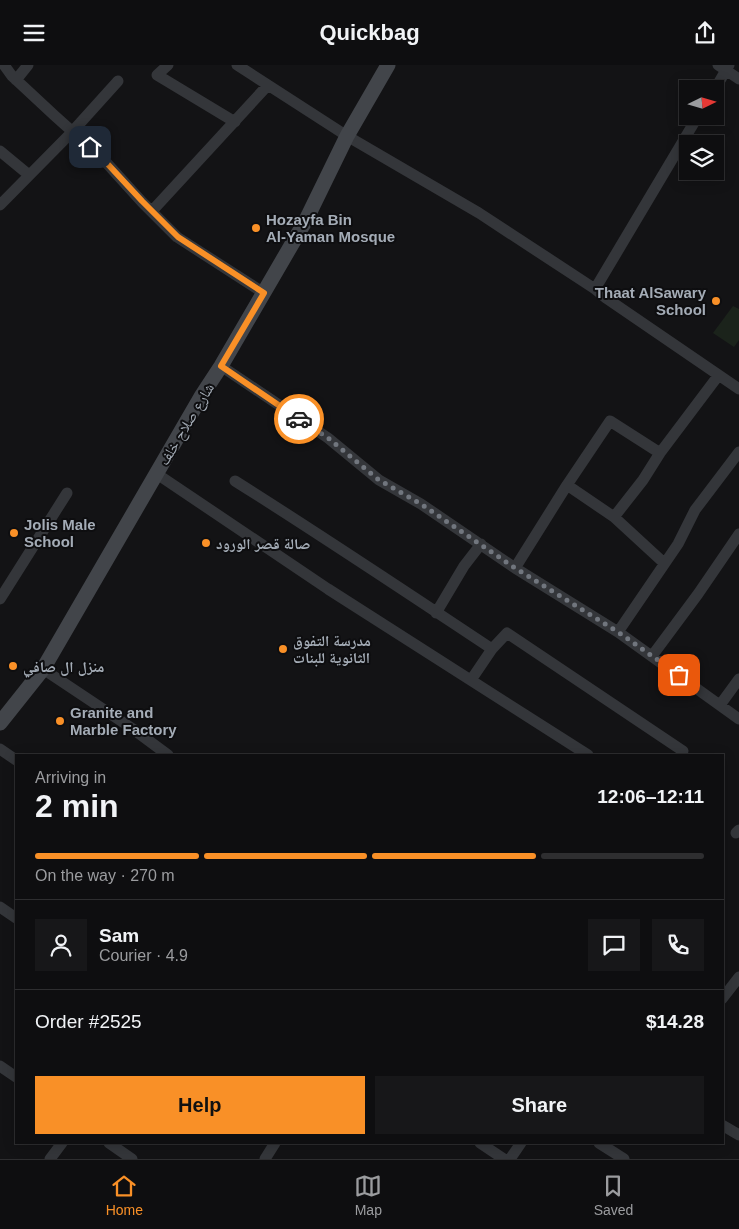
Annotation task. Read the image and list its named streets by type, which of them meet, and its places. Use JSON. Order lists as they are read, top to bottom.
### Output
{
  "streets": {
    "main road": ["شارع صلاح خلف"]
  },
  "places": [
    "Hozayfa Bin Al-Yaman Mosque",
    "Thaat AlSawary School",
    "Jolis Male School",
    "صالة قصر الورود",
    "مدرسة التفوق الثانوية للبنات",
    "منزل ال صافي",
    "Granite and Marble Factory"
  ],
  "north": "right",
  "page": {
    "header": "Quickbag",
    "heading": ["2 min", "Arriving in", "12:06–12:11"],
    "panel": [
      "Sam",
      "Courier · 4.9",
      "Order #2525",
      "$14.28"
    ],
    "bar": "On the way · 270 m",
    "buttons": ["Help", "Share"],
    "tabs": ["Home", "Map", "Saved"]
  }
}
